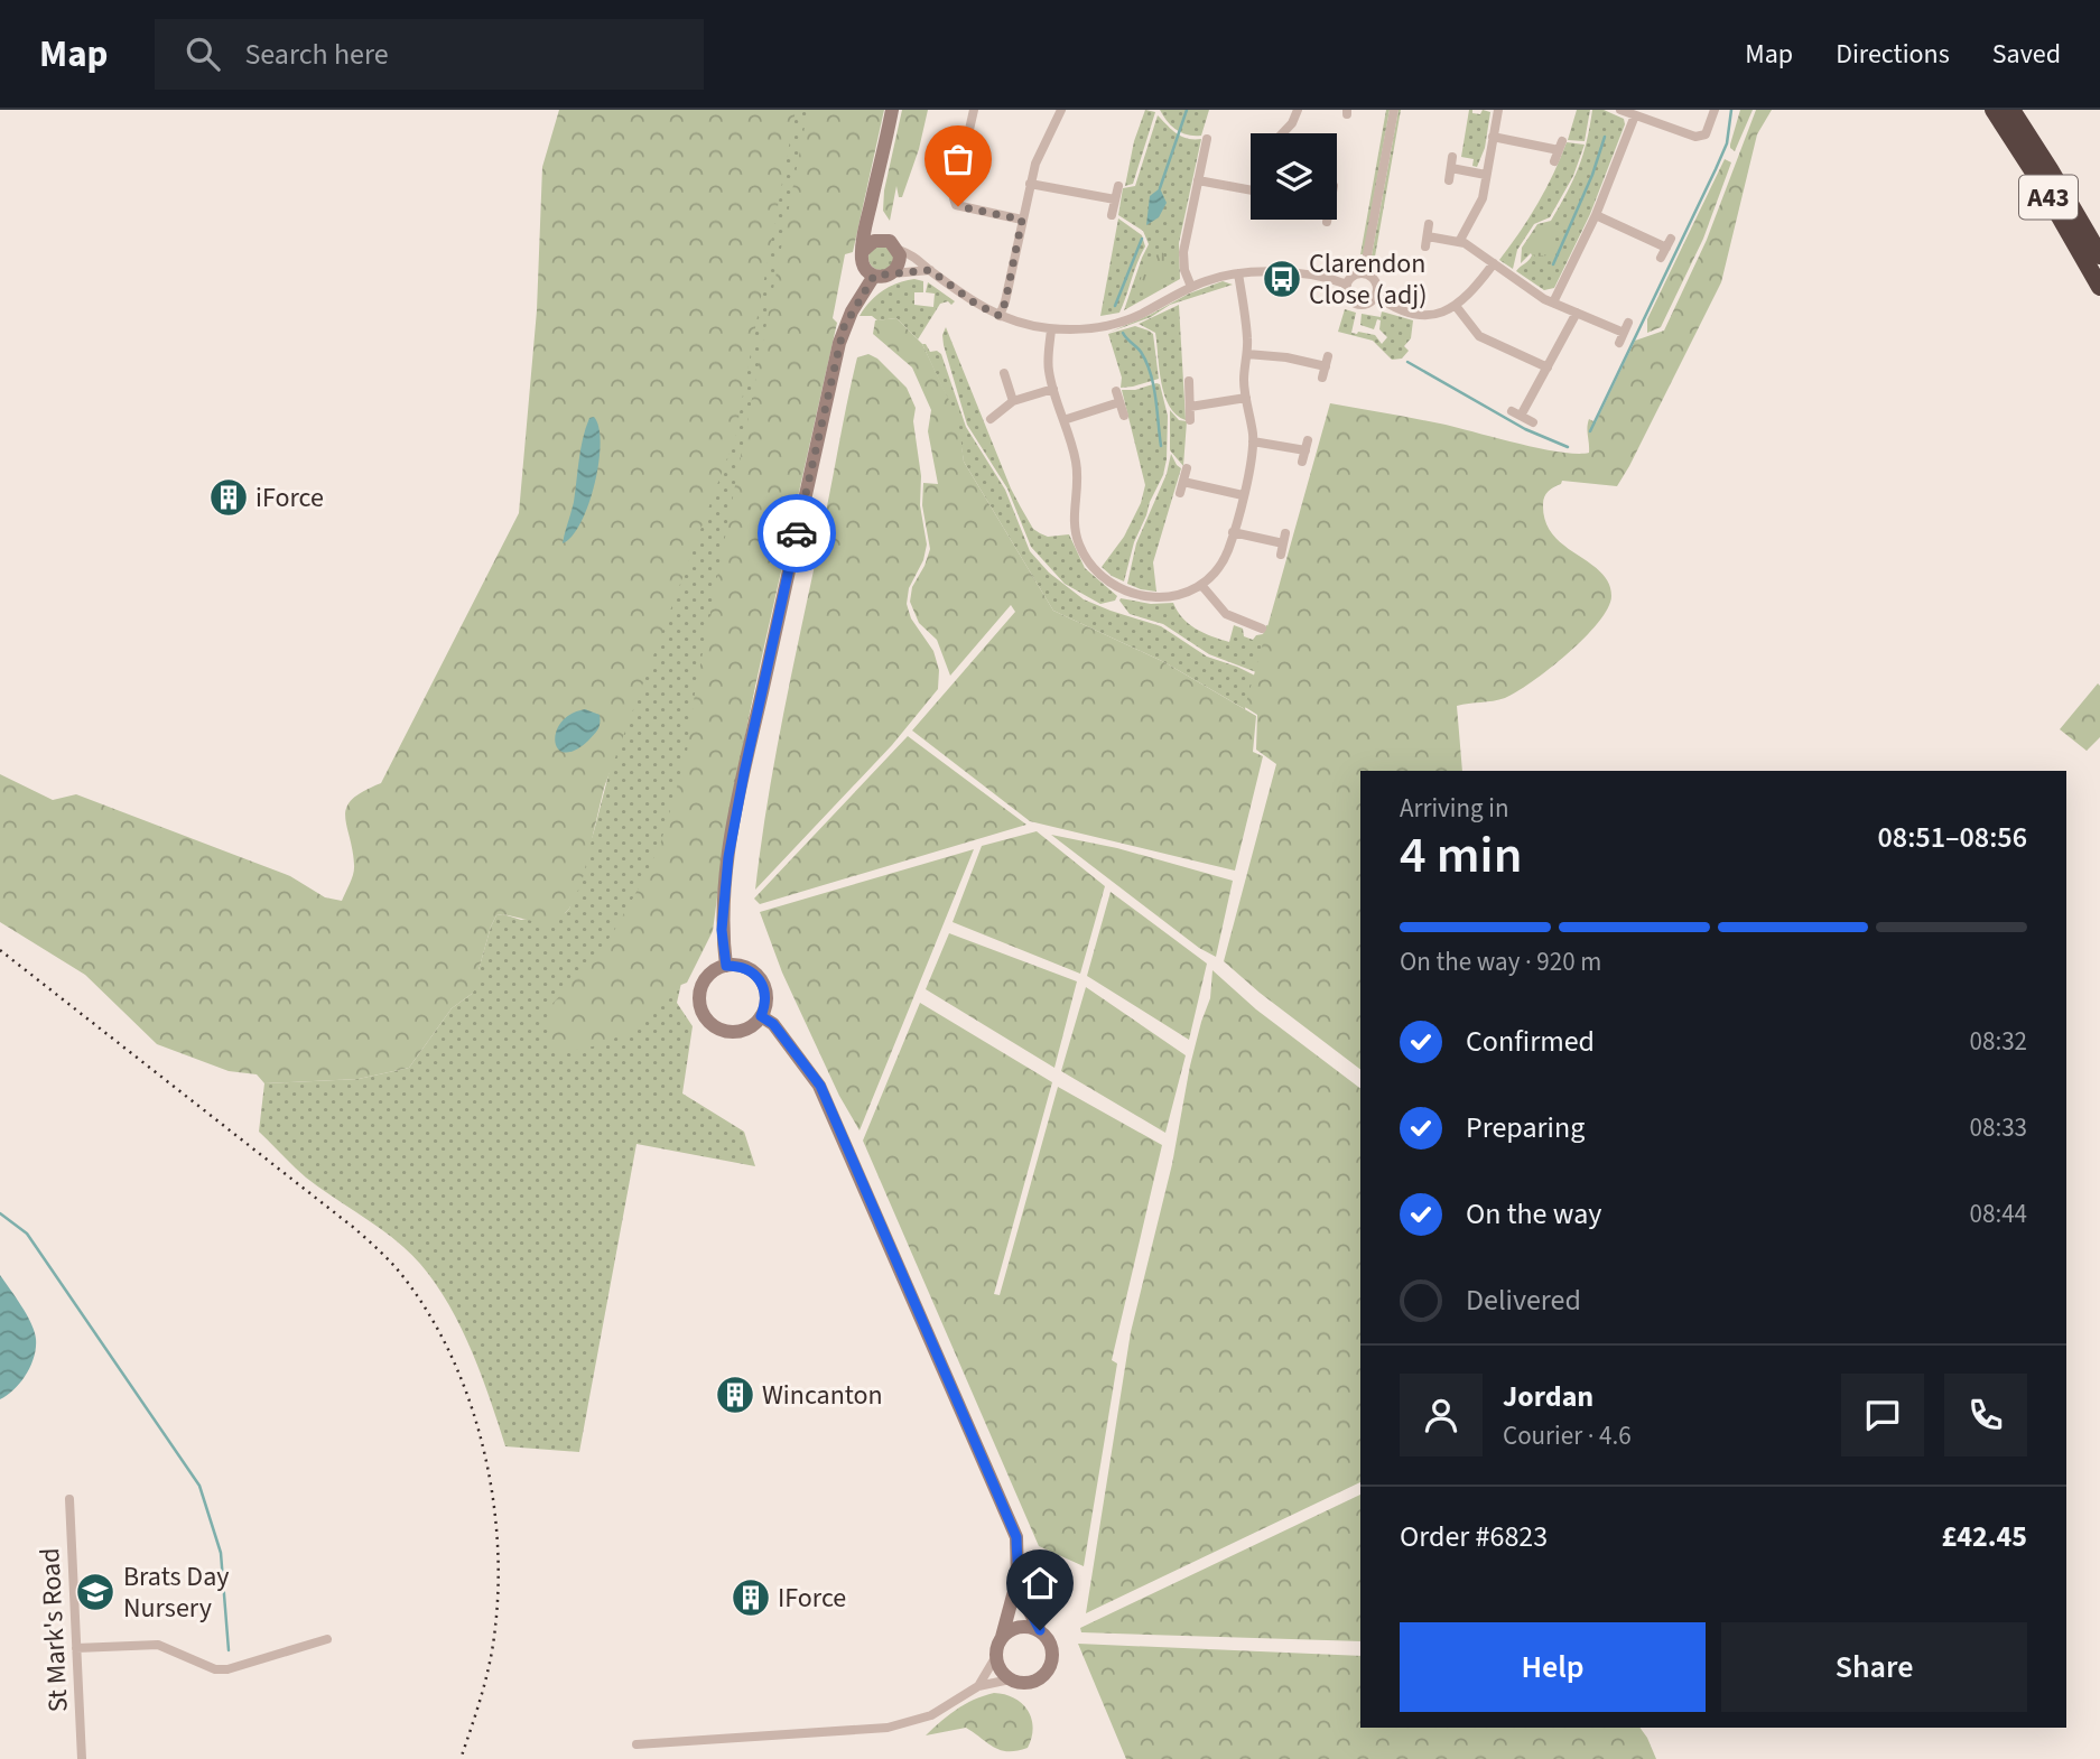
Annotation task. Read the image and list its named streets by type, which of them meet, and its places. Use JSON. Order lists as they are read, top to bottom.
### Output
{
  "streets": {
    "highway": ["A43"],
    "street": ["St Mark's Road"]
  },
  "places": {
    "bus stop": ["Clarendon Close (adj)"],
    "building": ["iForce", "Wincanton", "IForce"],
    "school or university": ["Brats Day Nursery"]
  },
  "page": {
    "header": "Map",
    "search": "Search here",
    "nav": ["Map", "Directions", "Saved"],
    "heading": ["4 min", "Arriving in", "08:51–08:56"],
    "panel": [
      "Jordan",
      "Courier · 4.6",
      "Order #6823",
      "£42.45"
    ],
    "bar": "On the way · 920 m",
    "list": [
      ["Confirmed", "08:32"],
      ["Preparing", "08:33"],
      ["On the way", "08:44"],
      "Delivered"
    ],
    "buttons": ["Help", "Share"]
  }
}
